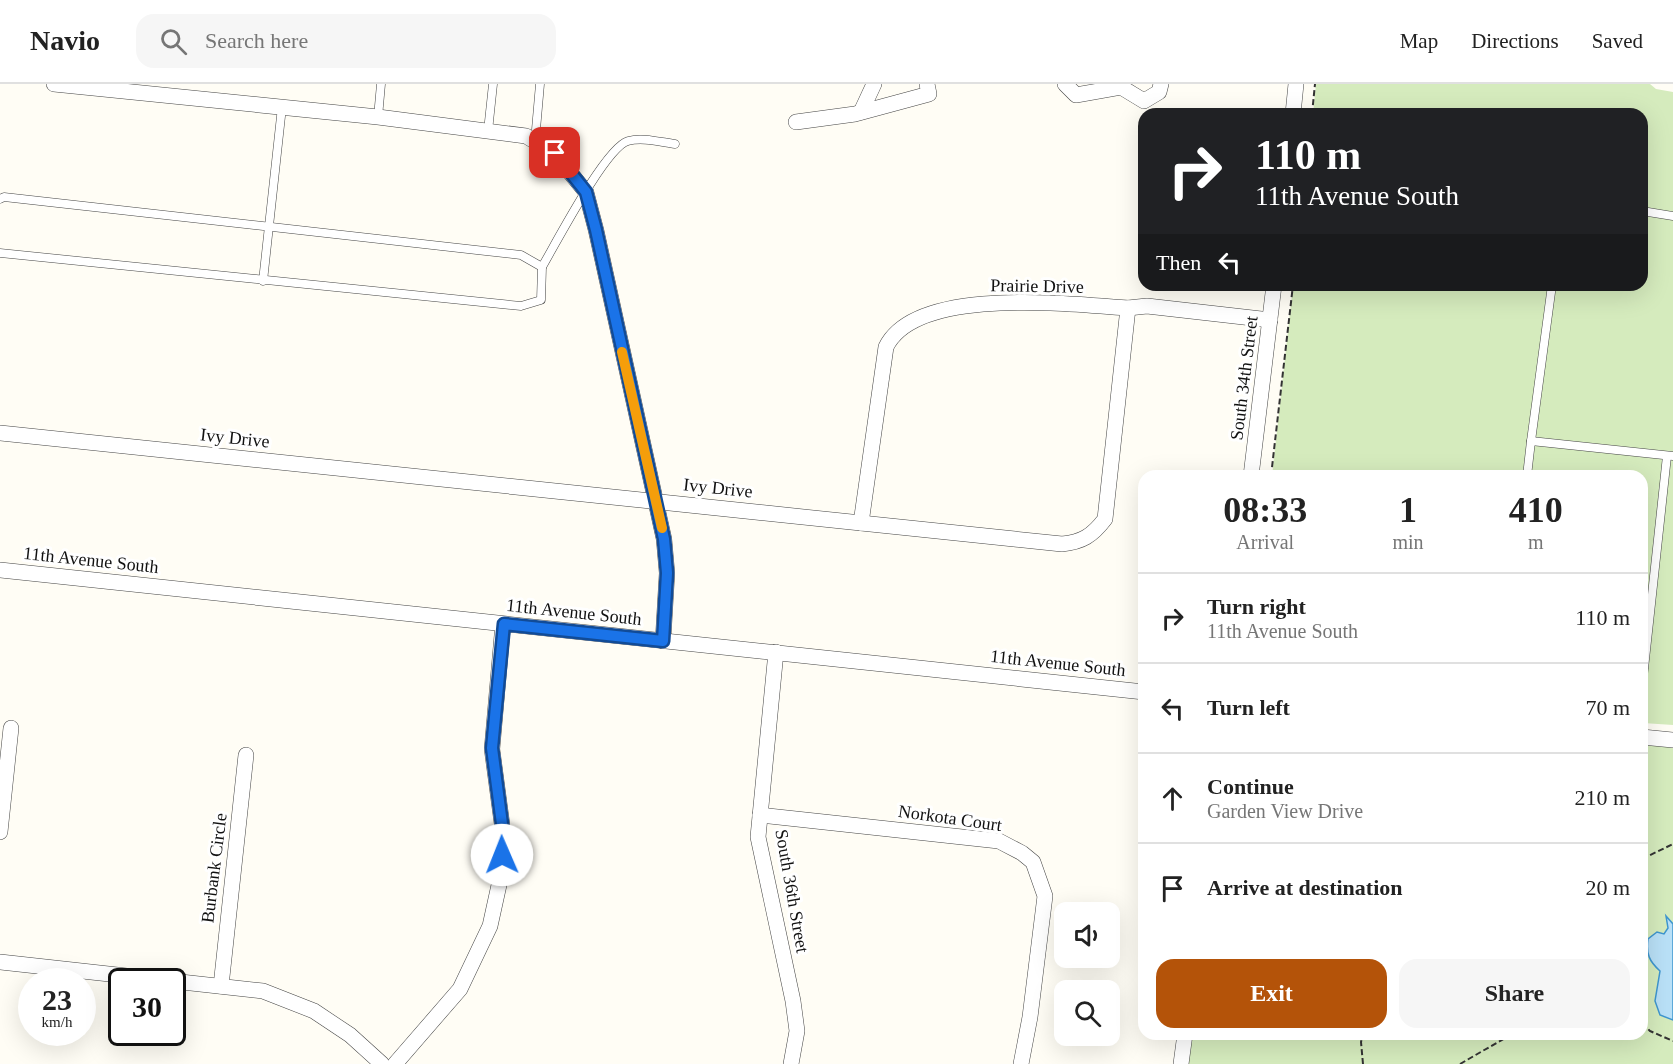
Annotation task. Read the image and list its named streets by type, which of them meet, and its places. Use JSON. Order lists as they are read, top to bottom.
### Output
{
  "streets": {
    "street": [
      "Prairie Drive",
      "South 34th Street",
      "Ivy Drive",
      "11th Avenue South",
      "Norkota Court",
      "Burbank Circle",
      "South 36th Street"
    ]
  },
  "crossings": [
    ["Prairie Drive", "South 34th Street"],
    ["Prairie Drive", "Ivy Drive"],
    ["11th Avenue South", "South 36th Street"],
    ["Norkota Court", "South 36th Street"]
  ],
  "page": {
    "header": "Navio",
    "search": "Search here",
    "nav": ["Map", "Directions", "Saved"],
    "turn": ["110 m", "11th Avenue South"],
    "then": "Then",
    "eta": [
      "08:33",
      "Arrival",
      "1",
      "min",
      "410",
      "m"
    ],
    "list": [
      {
        "name": "Turn right",
        "note": "11th Avenue South",
        "value": "110 m"
      },
      {
        "name": "Turn left",
        "value": "70 m"
      },
      {
        "name": "Continue",
        "note": "Garden View Drive",
        "value": "210 m"
      },
      {
        "name": "Arrive at destination",
        "value": "20 m"
      }
    ],
    "buttons": ["Exit", "Share"],
    "speed": "23 km/h",
    "limit": "30"
  }
}
